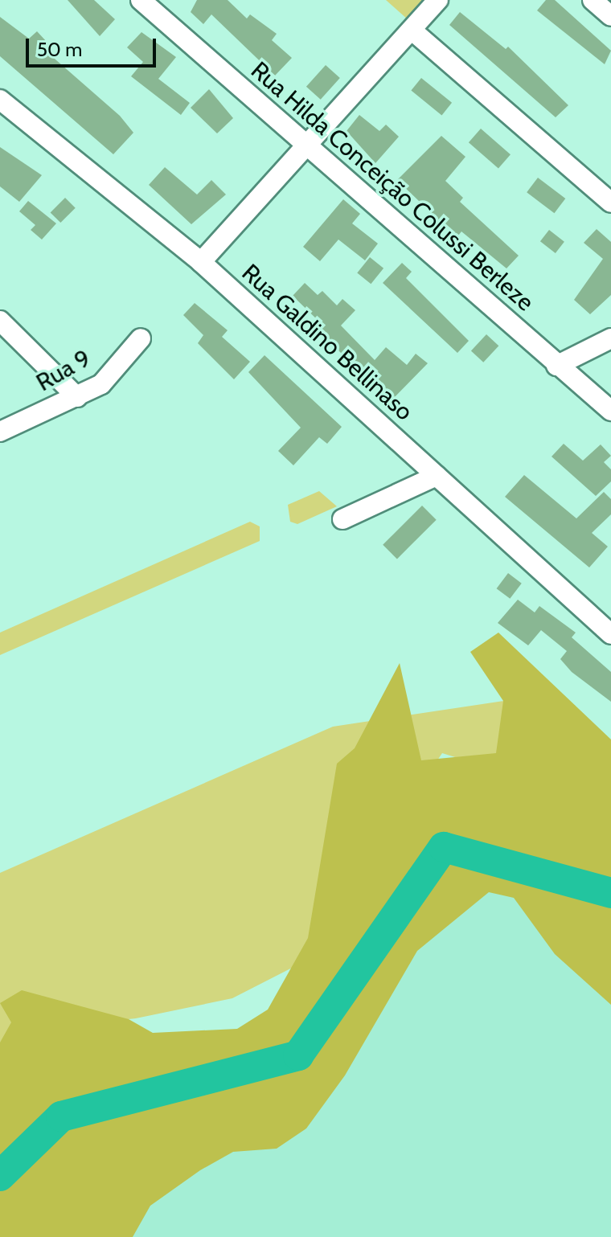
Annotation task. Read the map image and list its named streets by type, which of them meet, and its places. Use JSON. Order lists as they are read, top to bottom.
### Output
{
  "streets": {
    "street": ["Rua Hilda Conceição Colussi Berleze", "Rua Galdino Bellinaso", "Rua 9"]
  },
  "scale_bar": "50 m"
}
